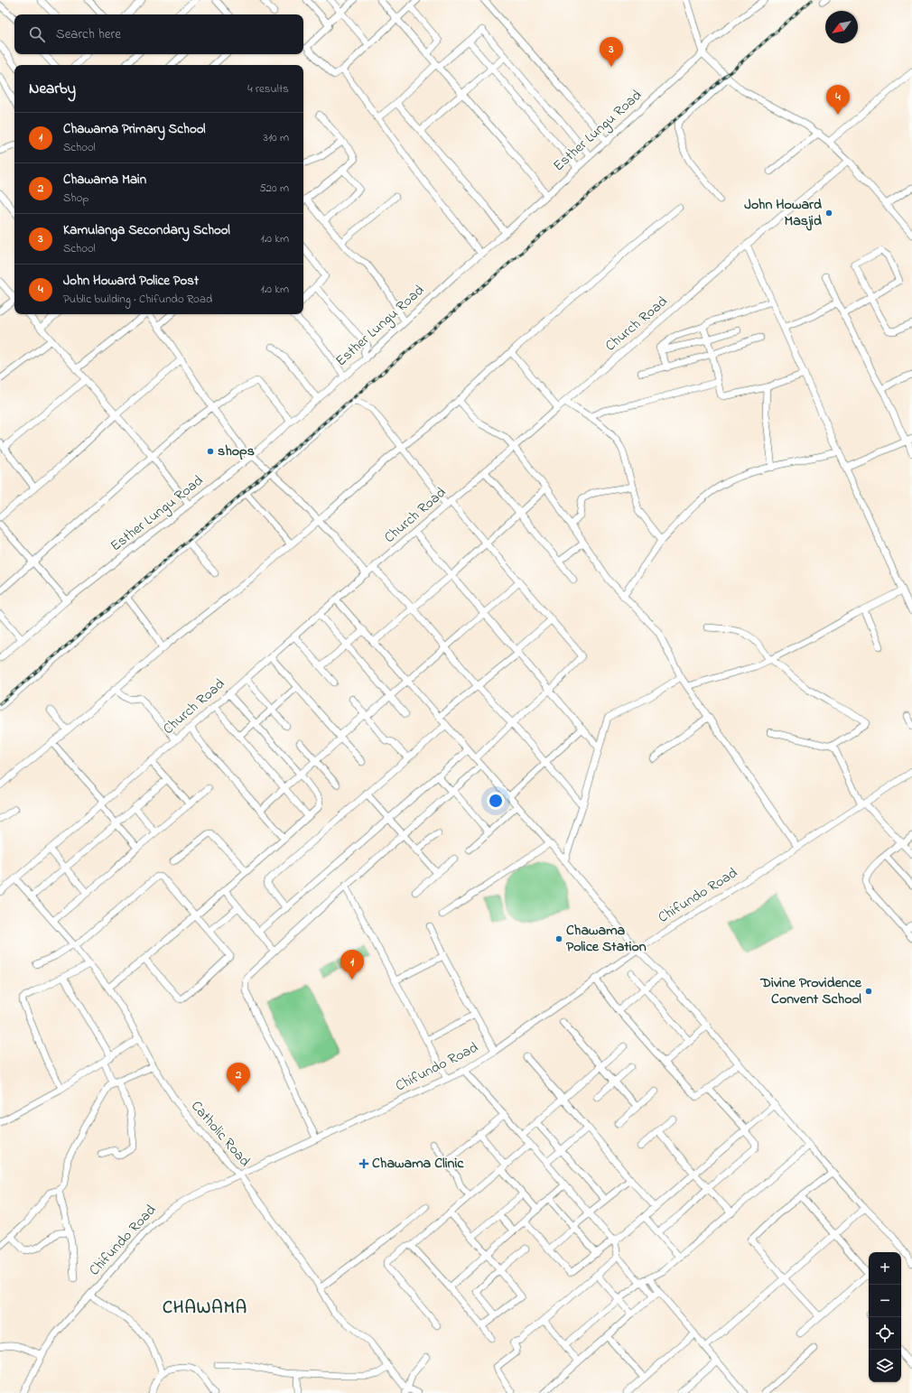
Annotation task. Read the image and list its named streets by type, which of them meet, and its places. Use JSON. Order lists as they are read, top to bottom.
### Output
{
  "streets": {
    "street": [
      "Esther Lungu Road",
      "Church Road",
      "Chifundo Road",
      "Catholic Road"
    ]
  },
  "crossings": [
    ["Church Road", "Catholic Road"],
    ["Chifundo Road", "Catholic Road"]
  ],
  "districts": ["CHAWAMA"],
  "places": {
    "other": [
      "John Howard Masjid",
      "shops",
      "Chawama Police Station",
      "Divine Providence Convent School"
    ],
    "health": ["Chawama Clinic"]
  },
  "north": "bottom left",
  "page": {
    "search": "Search here",
    "pins": [
      "3",
      "4",
      "1",
      "2"
    ],
    "heading": ["Nearby", "4 results"],
    "list": [
      {
        "mark": "1",
        "name": "Chawama Primary School",
        "note": "School",
        "value": "310 m"
      },
      {
        "mark": "2",
        "name": "Chawama Main",
        "note": "Shop",
        "value": "520 m"
      },
      {
        "mark": "3",
        "name": "Kamulanga Secondary School",
        "note": "School",
        "value": "1.0 km"
      },
      {
        "mark": "4",
        "name": "John Howard Police Post",
        "note": "Public building · Chifundo Road",
        "value": "1.0 km"
      }
    ],
    "map_buttons": ["+", "−"]
  }
}
